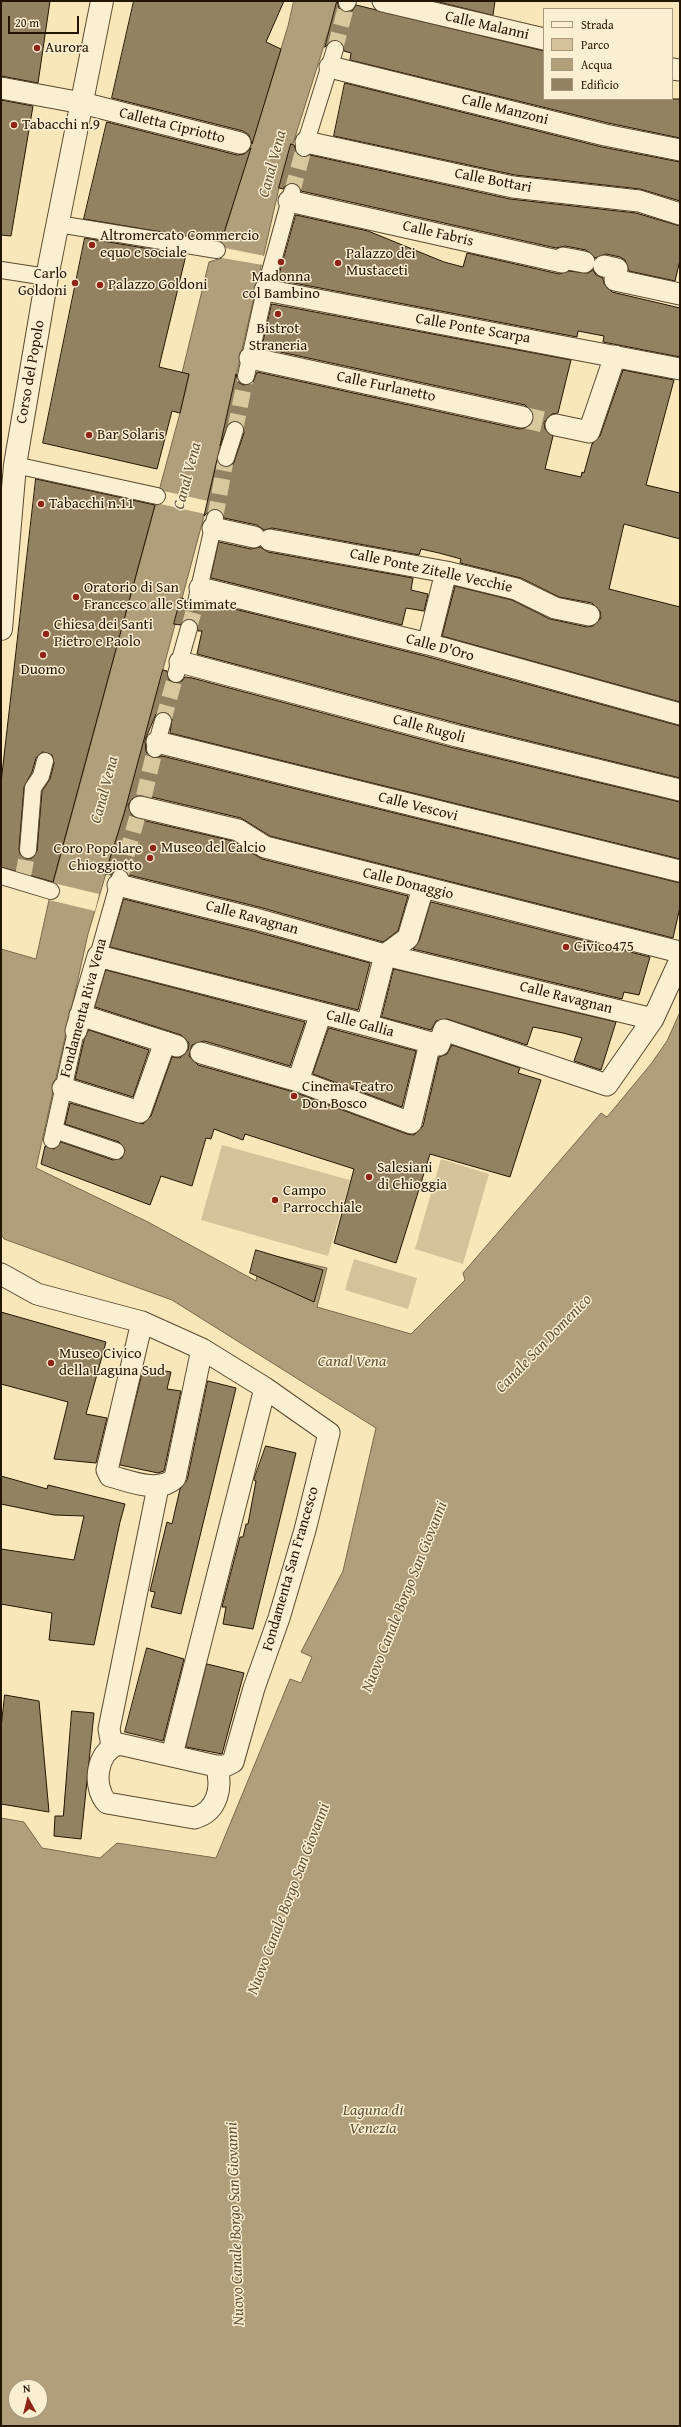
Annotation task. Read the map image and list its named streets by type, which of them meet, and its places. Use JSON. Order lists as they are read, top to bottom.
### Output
{
  "streets": {
    "street": [
      "Calle Malanni",
      "Calle Manzoni",
      "Calletta Cipriotto",
      "Calle Bottari",
      "Calle Fabris",
      "Calle Ponte Scarpa",
      "Corso del Popolo",
      "Calle Furlanetto",
      "Calle Ponte Zitelle Vecchie",
      "Calle D'Oro",
      "Calle Rugoli",
      "Calle Vescovi",
      "Calle Donaggio",
      "Calle Ravagnan",
      "Fondamenta Riva Vena",
      "Calle Gallia",
      "Fondamenta San Francesco"
    ]
  },
  "crossings": [
    ["Calletta Cipriotto", "Corso del Popolo"],
    ["Calle Ravagnan", "Fondamenta Riva Vena"],
    ["Fondamenta Riva Vena", "Calle Gallia"]
  ],
  "water": [
    "Canal Vena",
    "Canale San Domenico",
    "Nuovo Canale Borgo San Giovanni",
    "Laguna di Venezia"
  ],
  "places": [
    "Aurora",
    "Tabacchi n.9",
    "Altromercato Commercio equo e sociale",
    "Madonna col Bambino",
    "Palazzo dei Mustaceti",
    "Carlo Goldoni",
    "Palazzo Goldoni",
    "Bistrot Straneria",
    "Bar Solaris",
    "Tabacchi n.11",
    "Oratorio di San Francesco alle Stimmate",
    "Chiesa dei Santi Pietro e Paolo",
    "Duomo",
    "Museo del Calcio",
    "Coro Popolare Chioggiotto",
    "Civico475",
    "Cinema Teatro Don Bosco",
    "Salesiani di Chioggia",
    "Campo Parrocchiale",
    "Museo Civico della Laguna Sud"
  ],
  "legend": [
    "Strada",
    "Parco",
    "Acqua",
    "Edificio"
  ],
  "scale_bar": "20 m",
  "north": "top"
}
